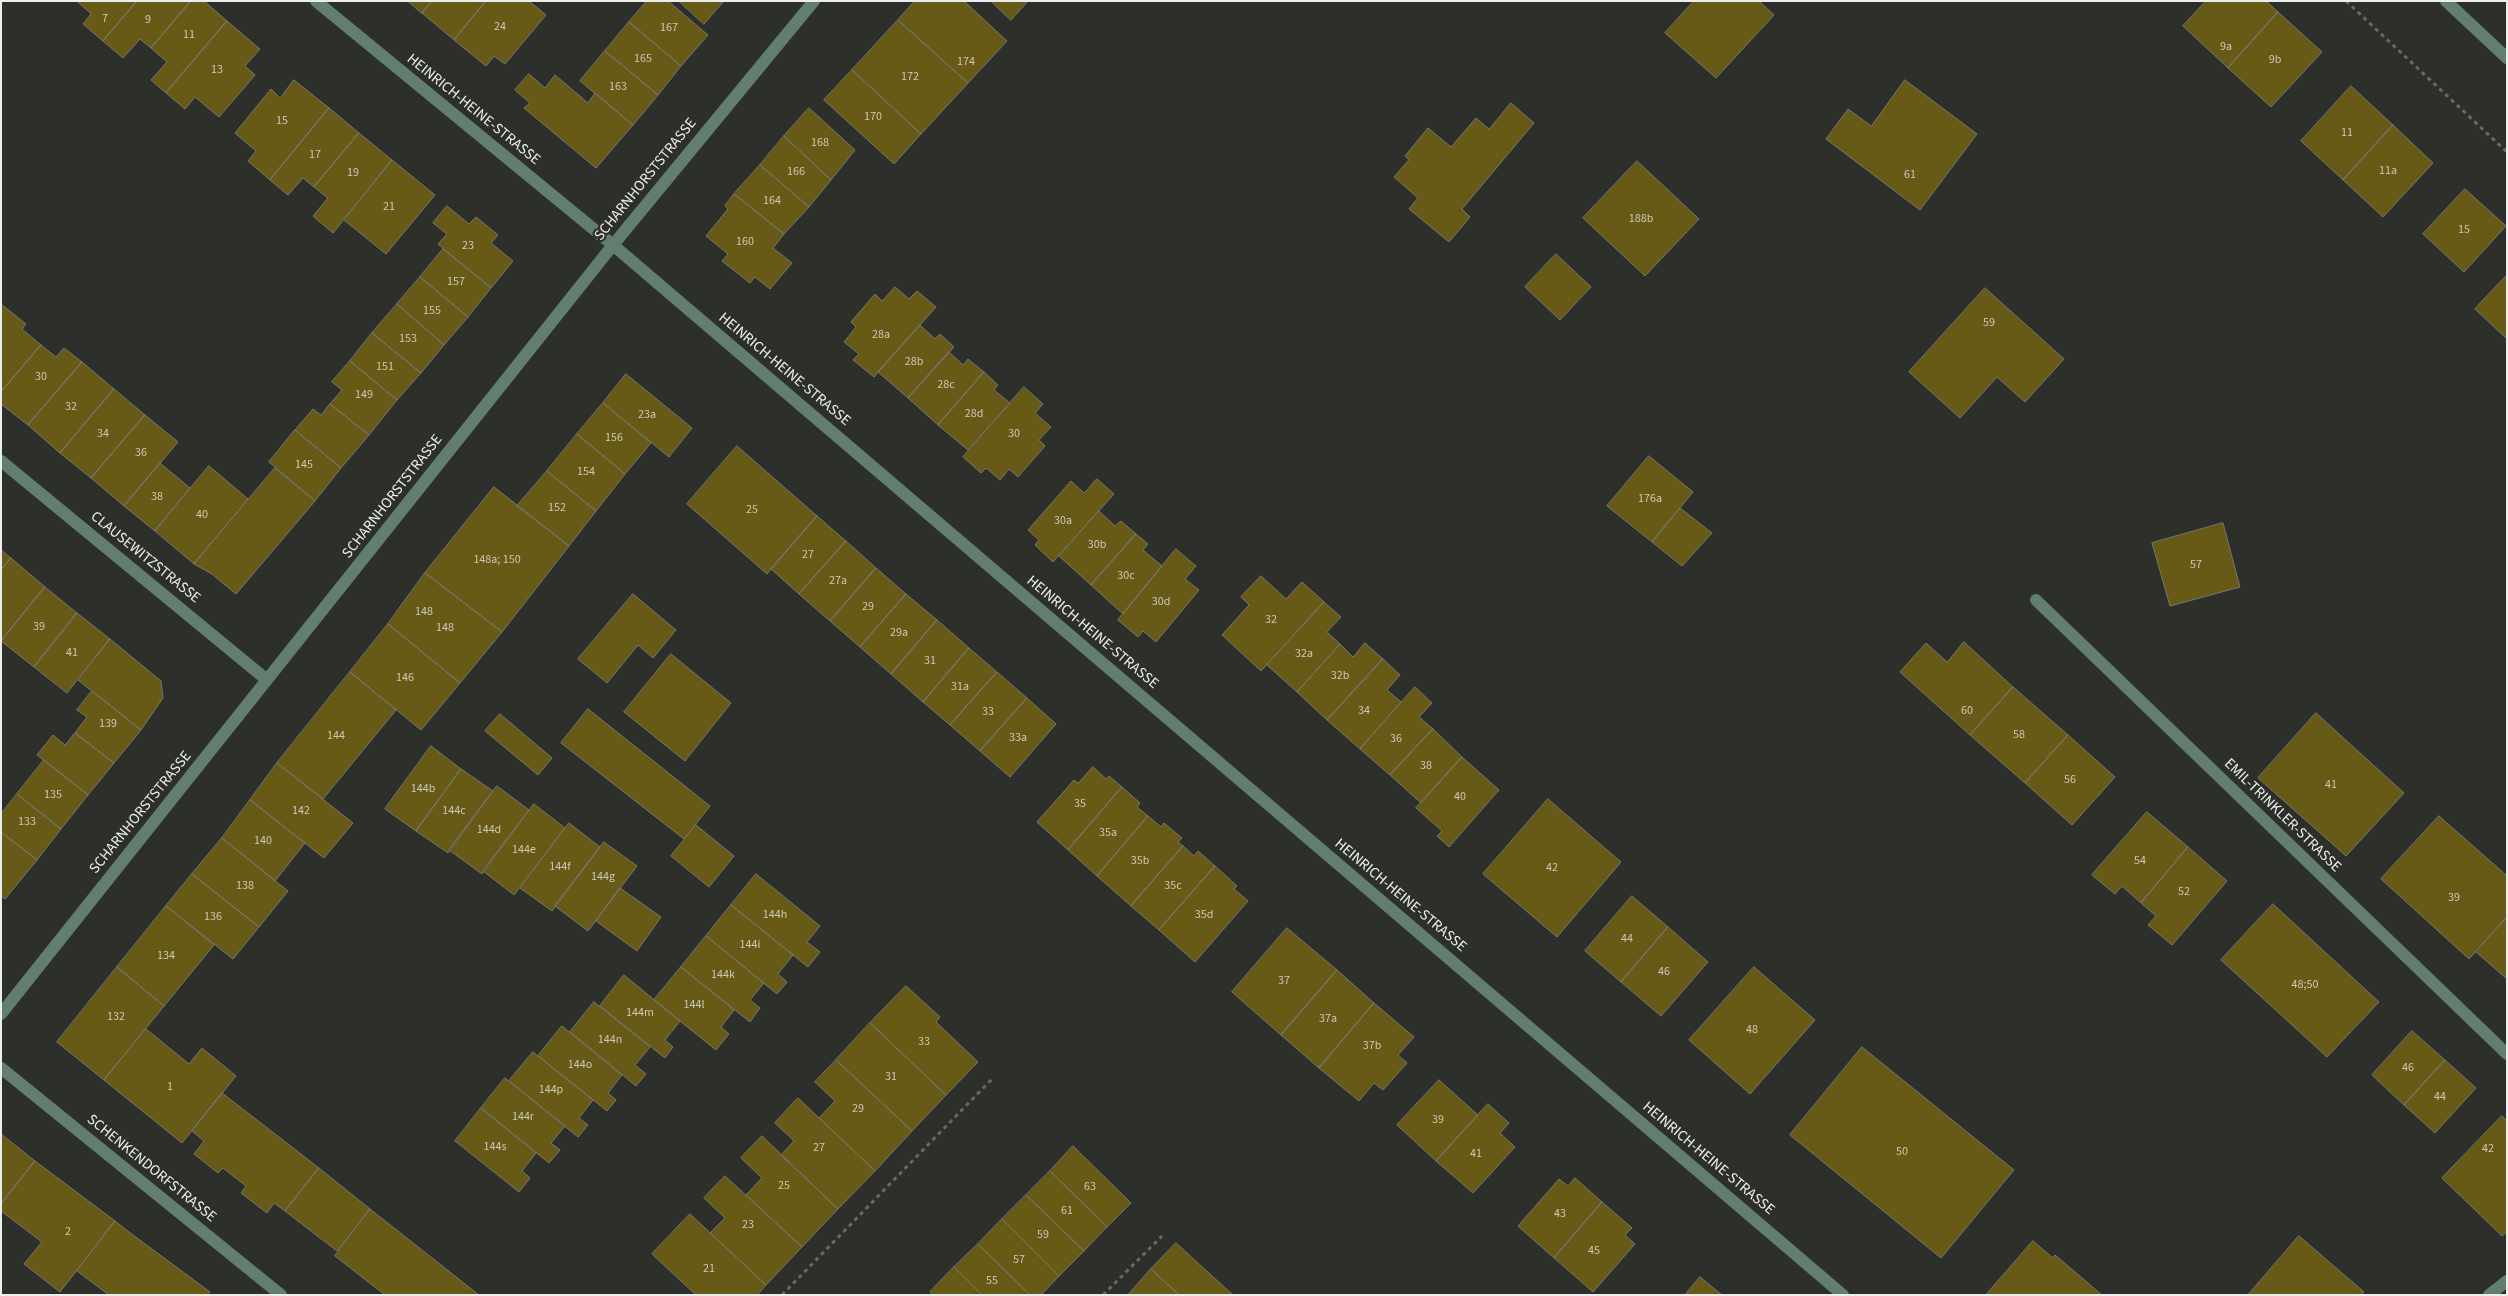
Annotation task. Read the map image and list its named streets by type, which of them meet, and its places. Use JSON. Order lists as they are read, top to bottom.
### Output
{
  "streets": {
    "street": [
      "HEINRICH-HEINE-STRASSE",
      "SCHARNHORSTSTRASSE",
      "CLAUSEWITZSTRASSE",
      "EMIL-TRINKLER-STRASSE",
      "SCHENKENDORFSTRASSE"
    ]
  },
  "crossings": [
    ["HEINRICH-HEINE-STRASSE", "SCHARNHORSTSTRASSE"],
    ["SCHARNHORSTSTRASSE", "CLAUSEWITZSTRASSE"]
  ],
  "house_numbers": [
    "7",
    "9",
    "24",
    "167",
    "11",
    "9a",
    "165",
    "9b",
    "174",
    "13",
    "172",
    "163",
    "170",
    "15",
    "11",
    "168",
    "17",
    "11a",
    "166",
    "19",
    "61",
    "164",
    "21",
    "188b",
    "15",
    "160",
    "23",
    "157",
    "155",
    "59",
    "28a",
    "153",
    "28b",
    "151",
    "30",
    "28c",
    "149",
    "32",
    "28d",
    "23a",
    "34",
    "30",
    "156",
    "36",
    "145",
    "154",
    "38",
    "176a",
    "152",
    "25",
    "40",
    "30a",
    "30b",
    "27",
    "148a; 150",
    "57",
    "30c",
    "27a",
    "30d",
    "29",
    "148",
    "32",
    "39",
    "148",
    "29a",
    "41",
    "32a",
    "31",
    "32b",
    "146",
    "31a",
    "34",
    "60",
    "33",
    "139",
    "58",
    "144",
    "33a",
    "36",
    "38",
    "56",
    "41",
    "144b",
    "135",
    "40",
    "35",
    "142",
    "144c",
    "133",
    "144d",
    "35a",
    "140",
    "144e",
    "35b",
    "54",
    "144f",
    "42",
    "144g",
    "138",
    "35c",
    "52",
    "39",
    "144h",
    "35d",
    "136",
    "44",
    "144i",
    "134",
    "46",
    "144k",
    "37",
    "48;50",
    "144l",
    "144m",
    "132",
    "37a",
    "48",
    "144n",
    "33",
    "37b",
    "144o",
    "46",
    "31",
    "1",
    "144p",
    "44",
    "29",
    "144r",
    "39",
    "144s",
    "27",
    "42",
    "50",
    "41",
    "25",
    "63",
    "61",
    "43",
    "23",
    "2",
    "59",
    "45",
    "57",
    "21",
    "55"
  ]
}
